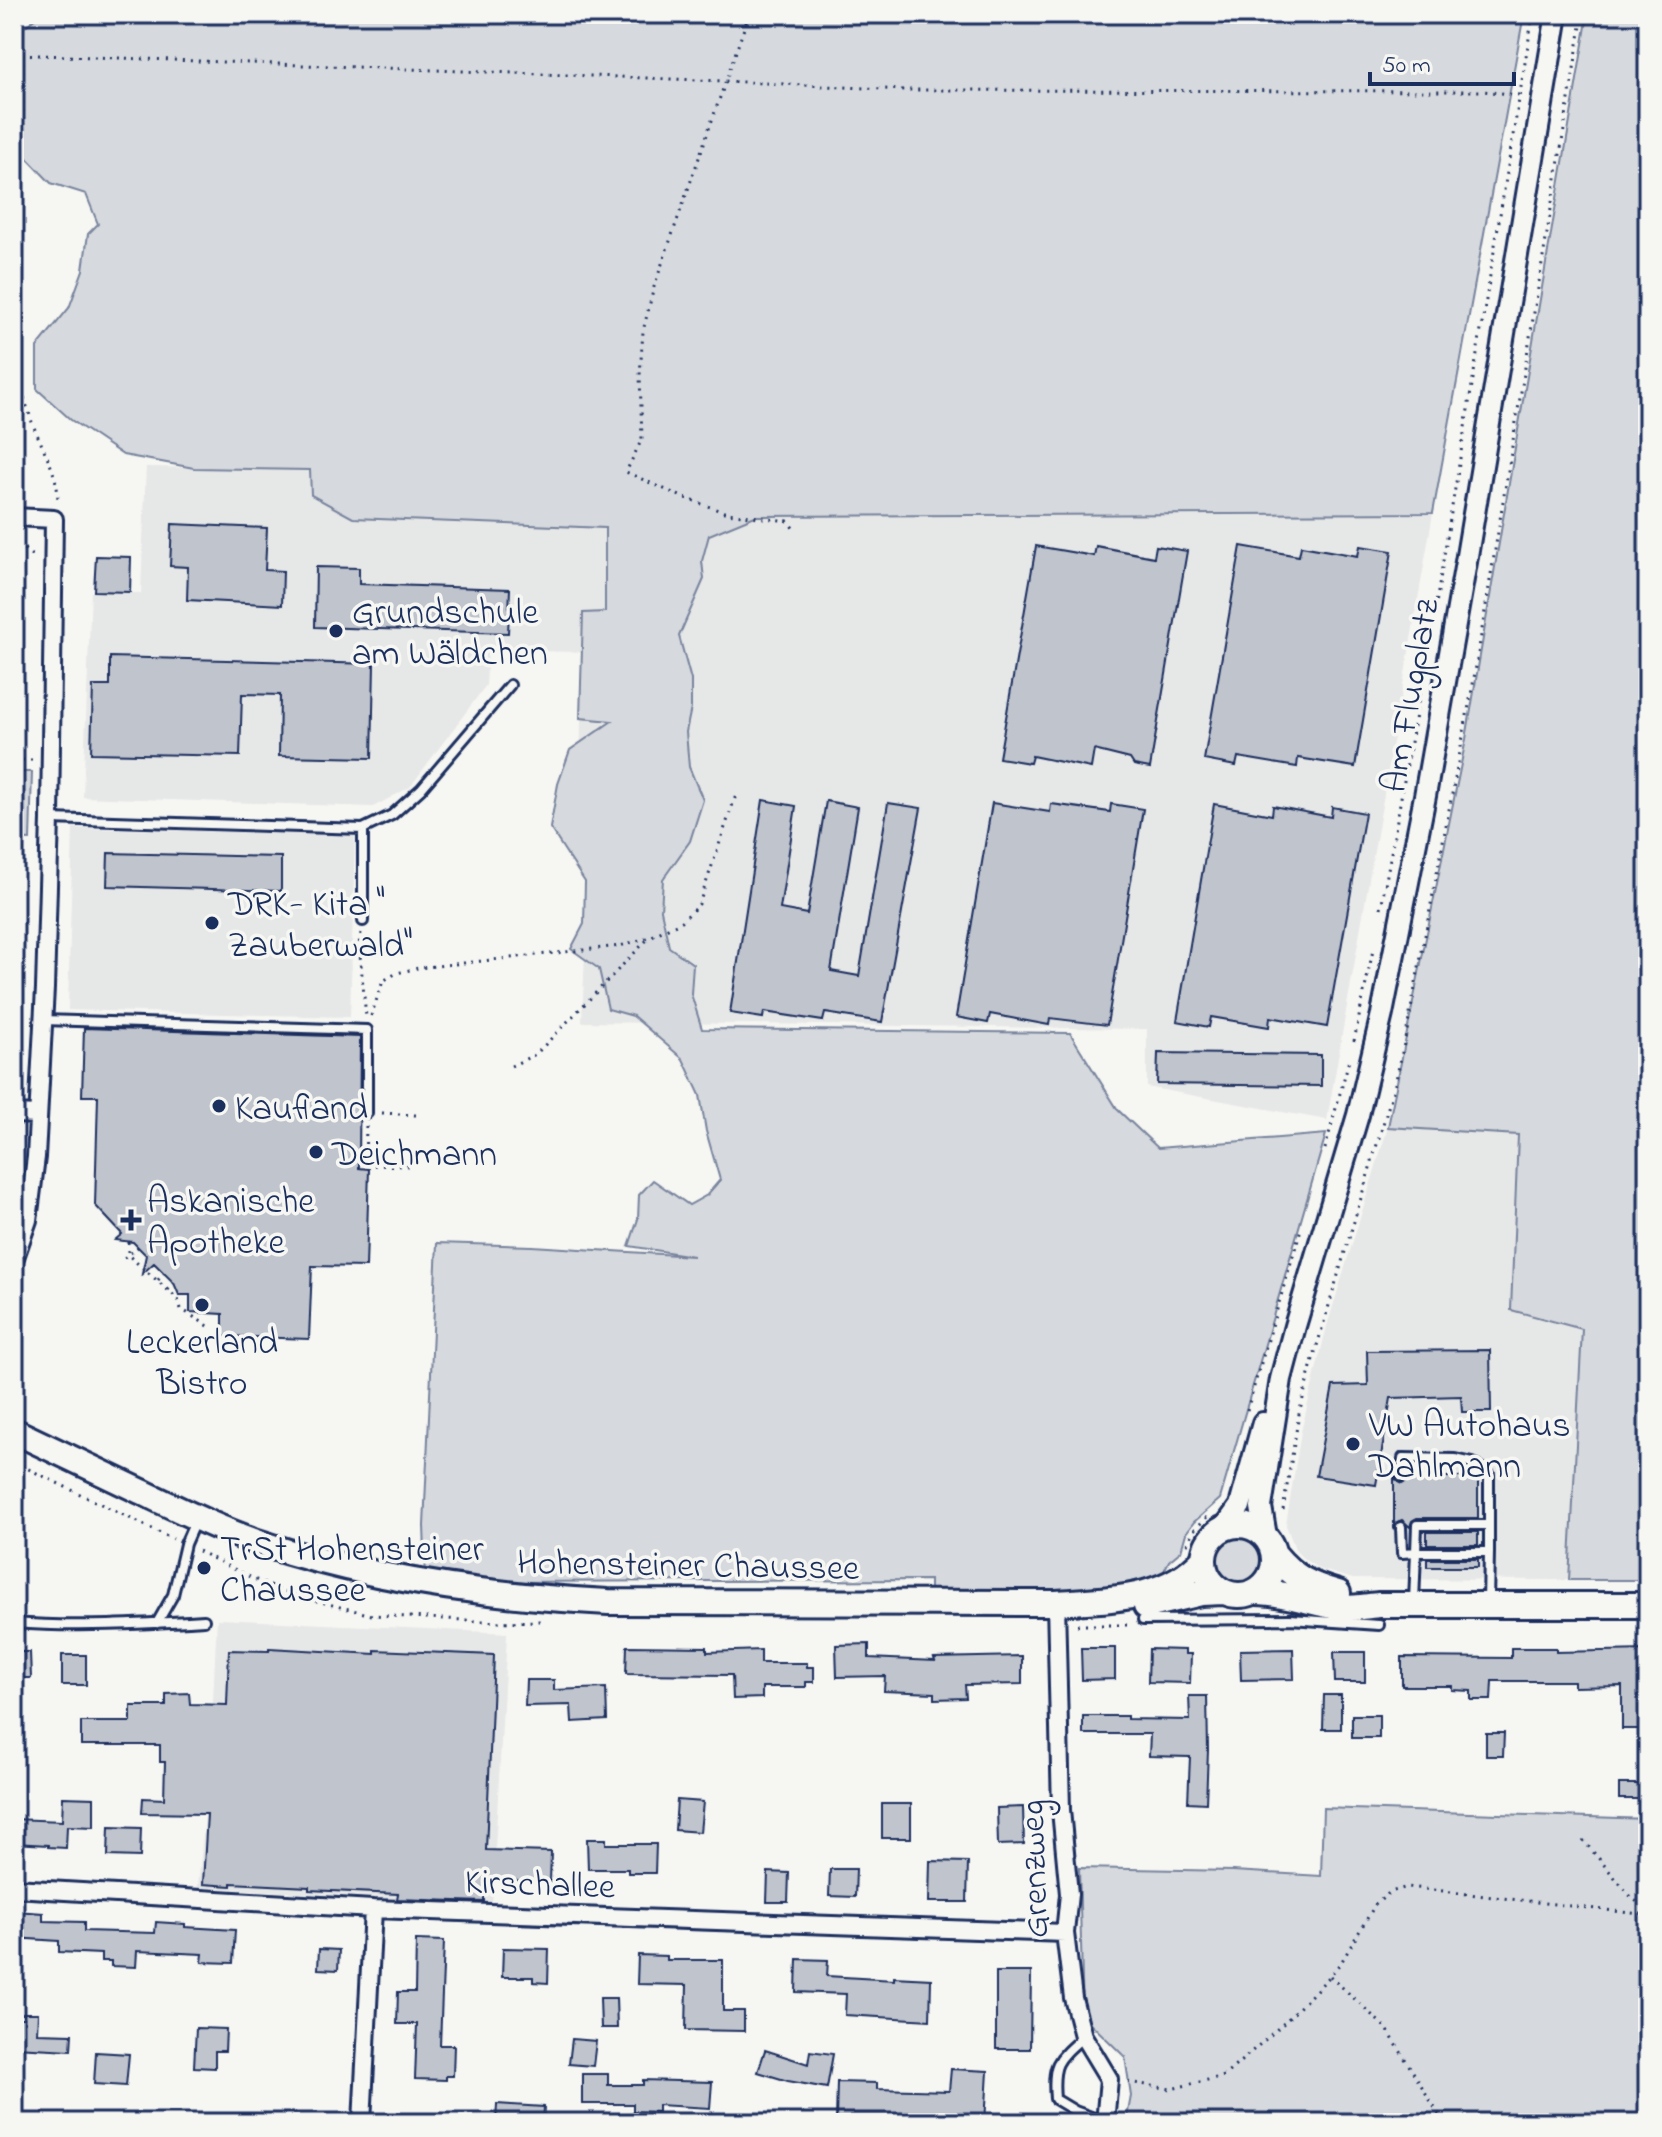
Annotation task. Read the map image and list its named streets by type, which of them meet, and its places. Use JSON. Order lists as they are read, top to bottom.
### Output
{
  "streets": {
    "main road": ["Hohensteiner Chaussee"],
    "street": ["Am Flugplatz", "Grenzweg", "Kirschallee"]
  },
  "crossings": [
    ["Am Flugplatz", "Hohensteiner Chaussee"],
    ["Hohensteiner Chaussee", "Grenzweg"],
    ["Grenzweg", "Kirschallee"]
  ],
  "places": {
    "other": [
      "Grundschule am Wäldchen",
      "DRK- Kita \" Zauberwald\"",
      "Kaufland",
      "Deichmann",
      "Leckerland Bistro",
      "VW Autohaus Dahlmann",
      "TrSt Hohensteiner Chaussee"
    ],
    "health": ["Askanische Apotheke"]
  },
  "scale_bar": "50 m"
}
